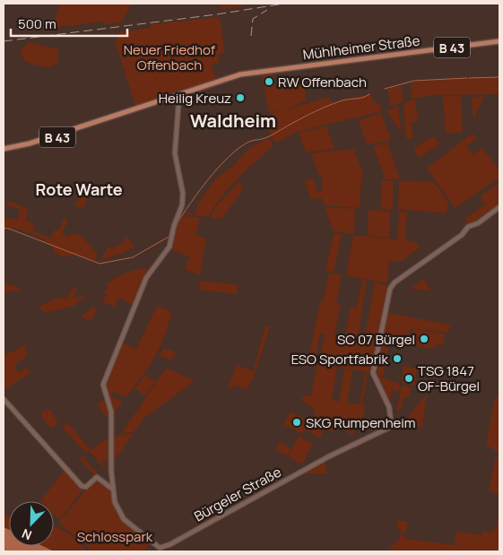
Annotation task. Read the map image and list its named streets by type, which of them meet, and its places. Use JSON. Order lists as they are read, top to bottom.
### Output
{
  "streets": {
    "main road": ["Mühlheimer Straße", "B 43"],
    "street": ["Bürgeler Straße"]
  },
  "districts": ["Waldheim", "Rote Warte"],
  "parks": ["Neuer Friedhof Offenbach", "Schlosspark"],
  "places": [
    "RW Offenbach",
    "Heilig Kreuz",
    "SC 07 Bürgel",
    "ESO Sportfabrik",
    "TSG 1847 OF-Bürgel",
    "SKG Rumpenheim"
  ],
  "scale_bar": "500 m",
  "north": "bottom left"
}
